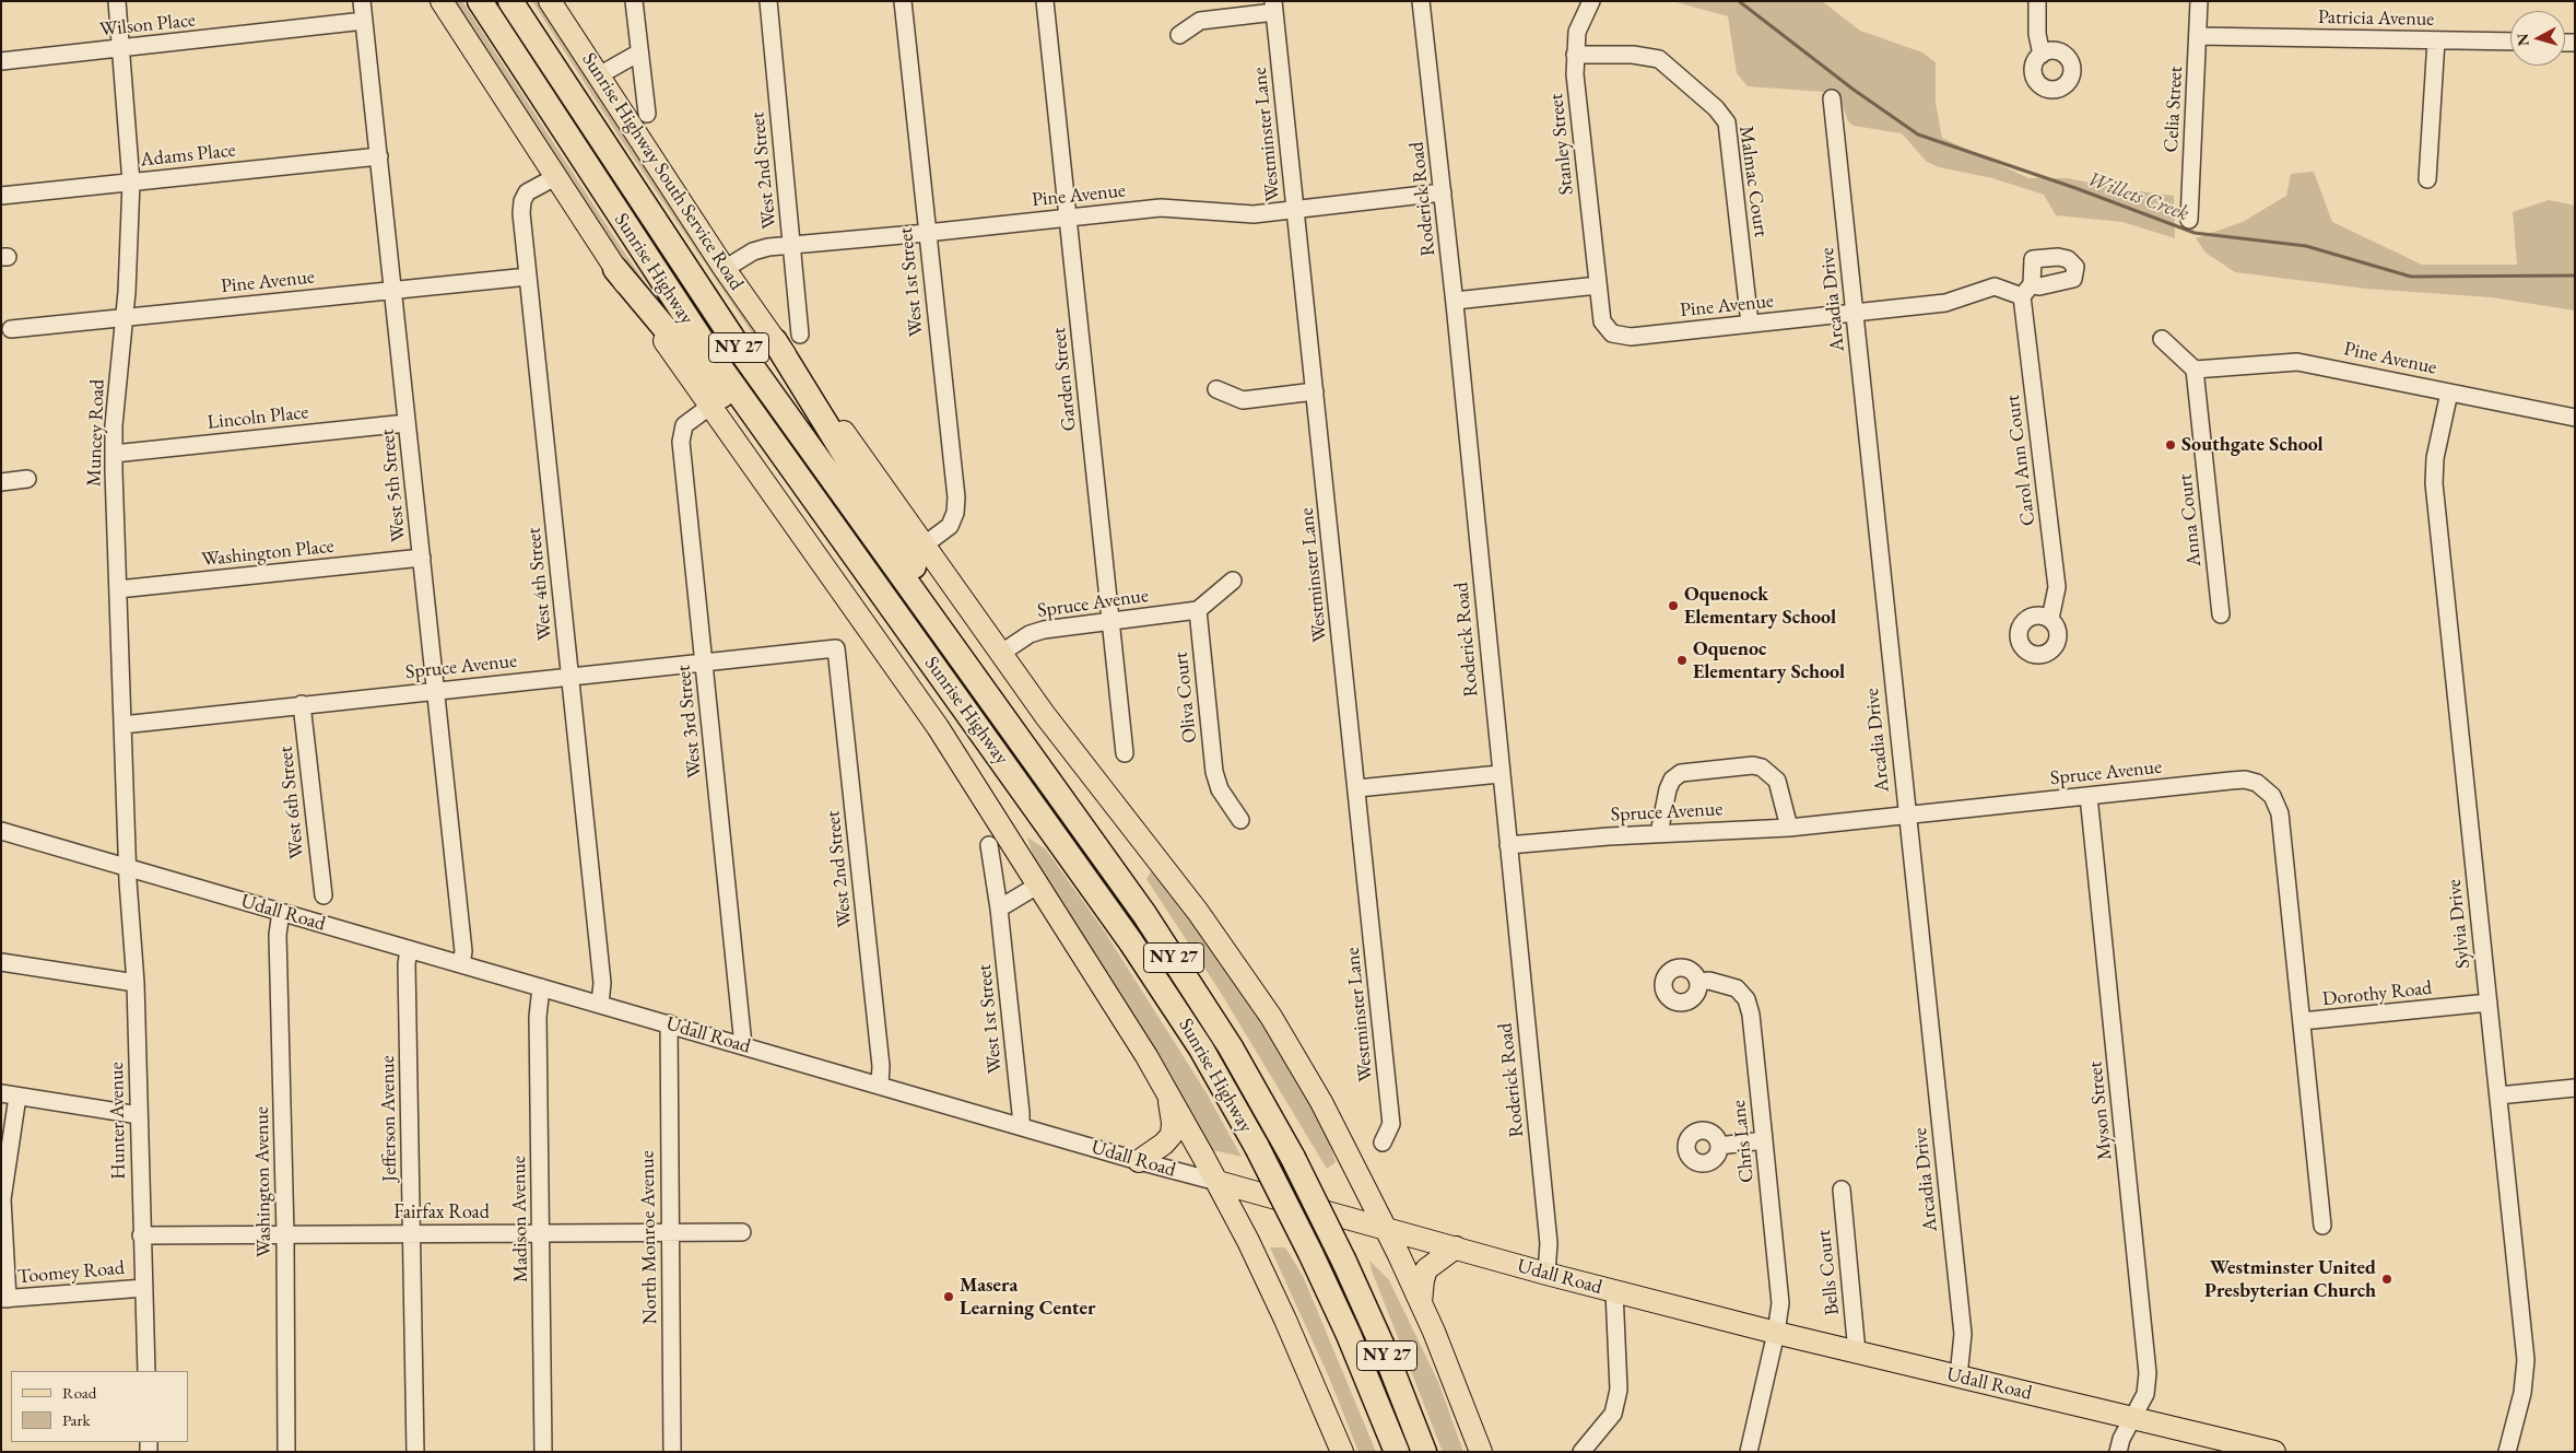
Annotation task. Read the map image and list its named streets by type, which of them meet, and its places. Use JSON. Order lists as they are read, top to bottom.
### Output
{
  "streets": {
    "highway": ["Sunrise Highway", "NY 27"],
    "main road": ["Sunrise Highway South Service Road", "Udall Road"],
    "street": [
      "Patricia Avenue",
      "Wilson Place",
      "Celia Street",
      "Westminster Lane",
      "Stanley Street",
      "Adams Place",
      "West 2nd Street",
      "Malmac Court",
      "Pine Avenue",
      "Roderick Road",
      "West 1st Street",
      "Arcadia Drive",
      "Garden Street",
      "Lincoln Place",
      "Muncey Road",
      "Carol Ann Court",
      "West 5th Street",
      "Anna Court",
      "Washington Place",
      "West 4th Street",
      "Spruce Avenue",
      "Oliva Court",
      "West 3rd Street",
      "West 6th Street",
      "Sylvia Drive",
      "Dorothy Road",
      "Myson Street",
      "Jefferson Avenue",
      "Hunter Avenue",
      "Chris Lane",
      "Washington Avenue",
      "Fairfax Road",
      "Madison Avenue",
      "North Monroe Avenue",
      "Toomey Road",
      "Bells Court"
    ]
  },
  "crossings": [
    ["Patricia Avenue", "Celia Street"],
    ["Wilson Place", "Muncey Road"],
    ["Wilson Place", "West 5th Street"],
    ["Westminster Lane", "Pine Avenue"],
    ["Stanley Street", "Malmac Court"],
    ["Stanley Street", "Pine Avenue"],
    ["Adams Place", "Muncey Road"],
    ["Adams Place", "West 5th Street"],
    ["West 2nd Street", "Pine Avenue"],
    ["West 2nd Street", "Spruce Avenue"],
    ["West 2nd Street", "Udall Road"],
    ["Sunrise Highway South Service Road", "Pine Avenue"],
    ["Malmac Court", "Pine Avenue"],
    ["Pine Avenue", "Roderick Road"],
    ["Pine Avenue", "West 1st Street"],
    ["Pine Avenue", "Arcadia Drive"],
    ["Pine Avenue", "Garden Street"],
    ["Pine Avenue", "Muncey Road"],
    ["Pine Avenue", "Carol Ann Court"],
    ["Pine Avenue", "West 5th Street"],
    ["Pine Avenue", "Anna Court"],
    ["Pine Avenue", "West 4th Street"],
    ["Pine Avenue", "Sylvia Drive"],
    ["Roderick Road", "Spruce Avenue"],
    ["Roderick Road", "Udall Road"],
    ["Sunrise Highway", "West 4th Street"],
    ["Sunrise Highway", "West 3rd Street"],
    ["Sunrise Highway", "Udall Road"],
    ["West 1st Street", "Udall Road"],
    ["Arcadia Drive", "Spruce Avenue"],
    ["Arcadia Drive", "Udall Road"],
    ["Garden Street", "Spruce Avenue"],
    ["Lincoln Place", "Muncey Road"],
    ["Lincoln Place", "West 5th Street"],
    ["Muncey Road", "Washington Place"],
    ["Muncey Road", "Spruce Avenue"],
    ["Muncey Road", "Udall Road"],
    ["Muncey Road", "Hunter Avenue"],
    ["West 5th Street", "Washington Place"],
    ["West 5th Street", "Spruce Avenue"],
    ["West 5th Street", "Udall Road"],
    ["West 4th Street", "Spruce Avenue"],
    ["West 4th Street", "Udall Road"],
    ["Spruce Avenue", "Oliva Court"],
    ["Spruce Avenue", "West 3rd Street"],
    ["Spruce Avenue", "West 6th Street"],
    ["Spruce Avenue", "Dorothy Road"],
    ["Spruce Avenue", "Myson Street"],
    ["West 3rd Street", "Udall Road"],
    ["Udall Road", "Myson Street"],
    ["Udall Road", "Jefferson Avenue"],
    ["Udall Road", "Hunter Avenue"],
    ["Udall Road", "Chris Lane"],
    ["Udall Road", "Washington Avenue"],
    ["Udall Road", "Madison Avenue"],
    ["Udall Road", "North Monroe Avenue"],
    ["Udall Road", "Bells Court"],
    ["Sylvia Drive", "Dorothy Road"],
    ["Jefferson Avenue", "Fairfax Road"],
    ["Hunter Avenue", "Fairfax Road"],
    ["Hunter Avenue", "Toomey Road"],
    ["Washington Avenue", "Fairfax Road"],
    ["Fairfax Road", "Madison Avenue"],
    ["Fairfax Road", "North Monroe Avenue"]
  ],
  "water": ["Willets Creek"],
  "places": [
    "Southgate School",
    "Oquenock Elementary School",
    "Oquenoc Elementary School",
    "Westminster United Presbyterian Church",
    "Masera Learning Center"
  ],
  "legend": ["Road", "Park"],
  "north": "left"
}
